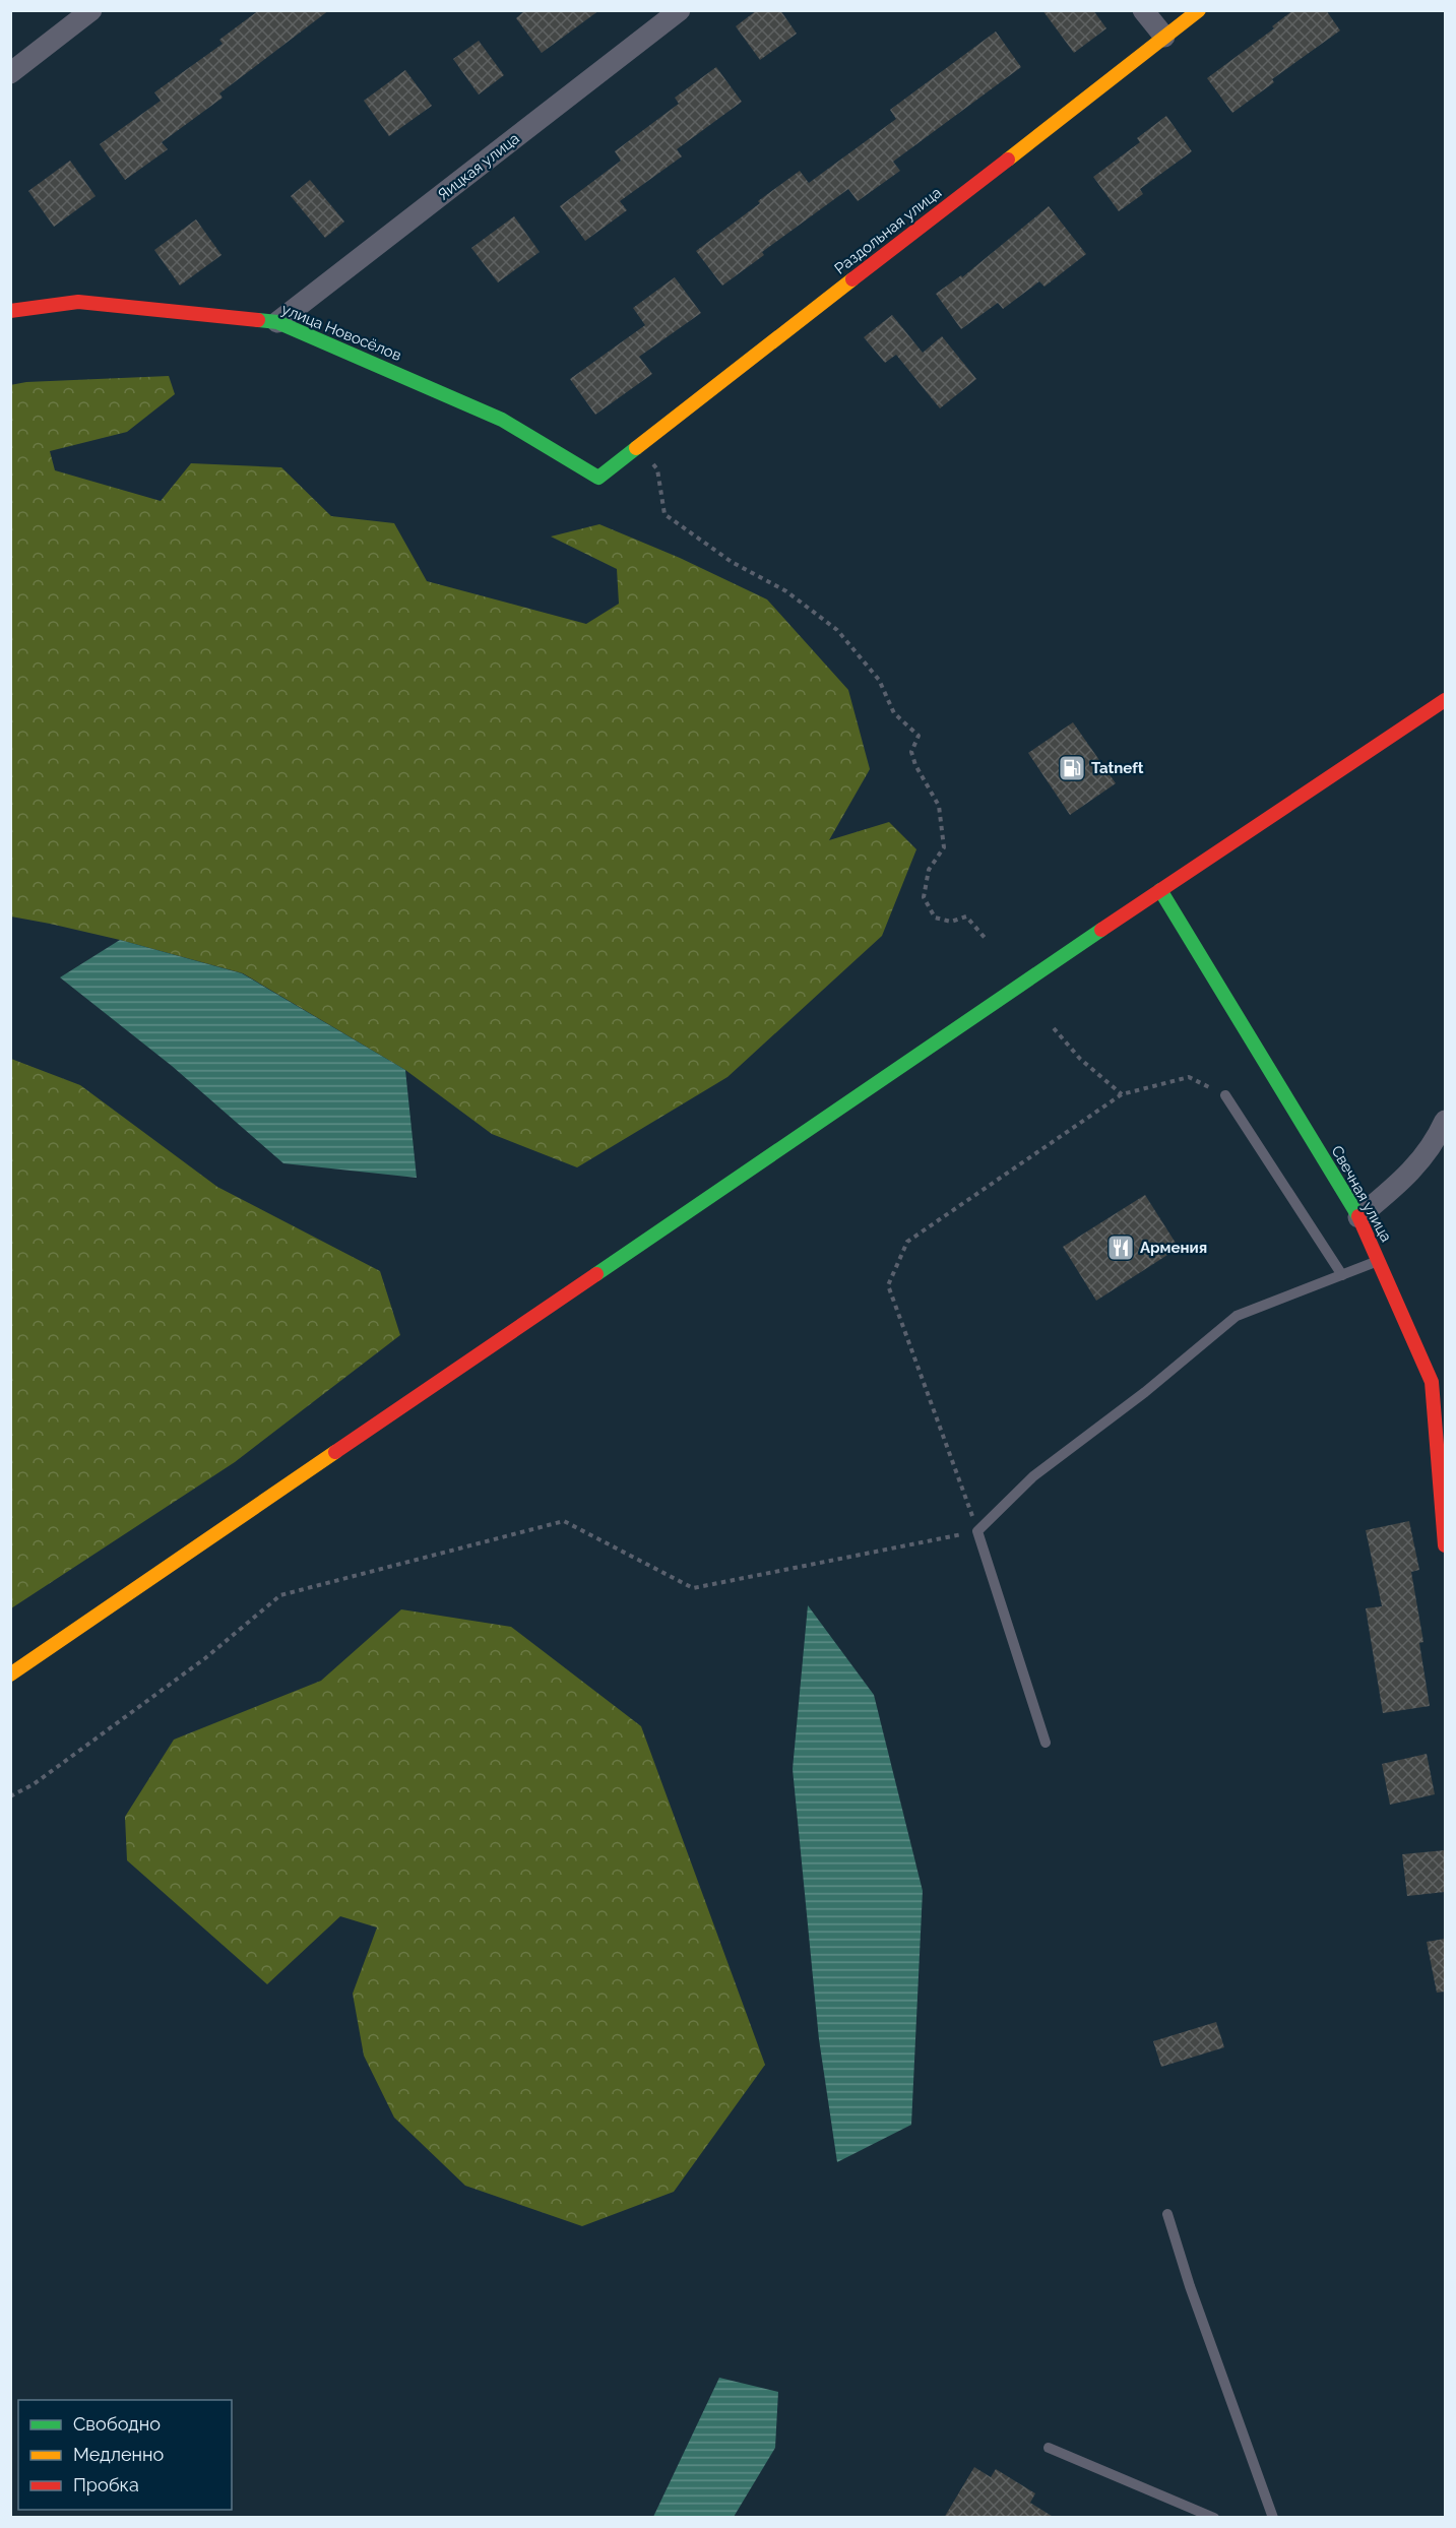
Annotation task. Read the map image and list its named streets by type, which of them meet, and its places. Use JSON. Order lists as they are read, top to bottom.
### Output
{
  "streets": {
    "main road": ["Раздольная улица", "улица Новосёлов", "Свечная улица"],
    "street": ["Яицкая улица"]
  },
  "crossings": [
    ["Яицкая улица", "улица Новосёлов"],
    ["Раздольная улица", "улица Новосёлов"]
  ],
  "places": {
    "fuel station": ["Tatneft"],
    "restaurant": ["Армения"]
  },
  "legend": ["Свободно", "Медленно", "Пробка"]
}
